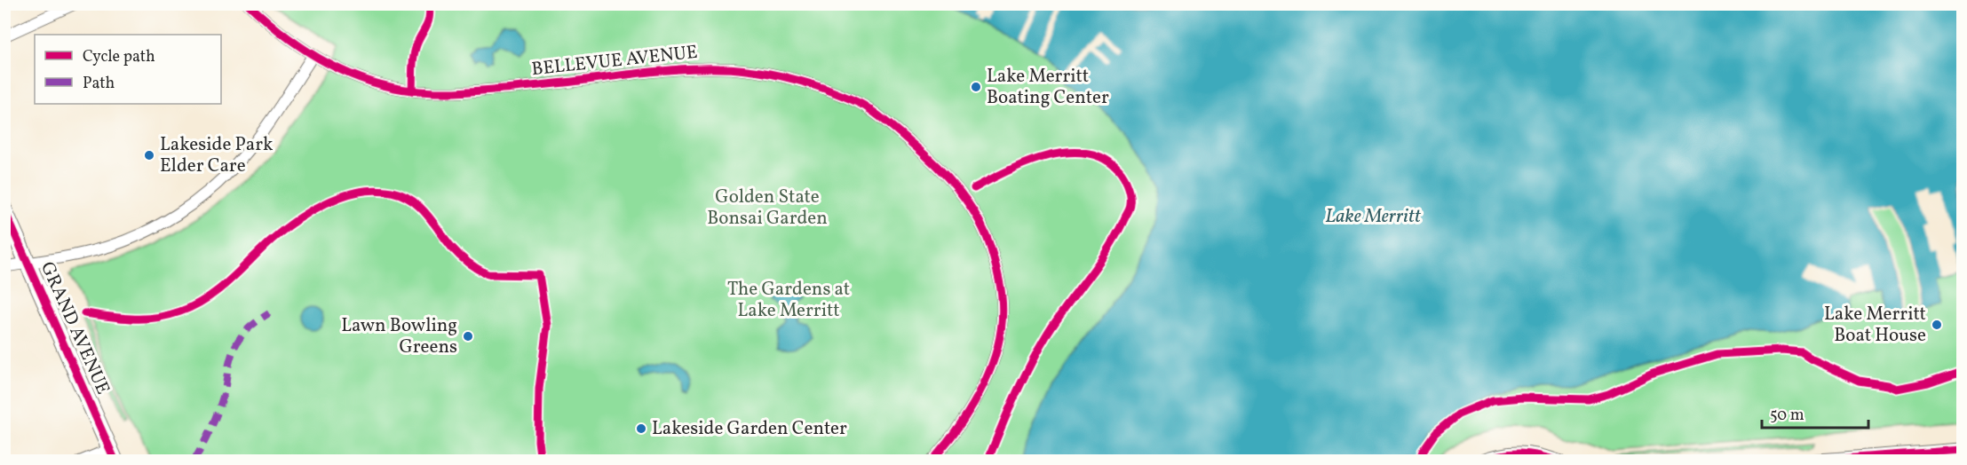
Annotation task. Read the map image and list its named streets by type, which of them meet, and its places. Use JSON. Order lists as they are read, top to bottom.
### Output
{
  "streets": {
    "main road": ["GRAND AVENUE"],
    "street": ["BELLEVUE AVENUE"]
  },
  "water": ["Lake Merritt"],
  "parks": ["Golden State Bonsai Garden", "The Gardens at Lake Merritt"],
  "places": [
    "Lake Merritt Boating Center",
    "Lakeside Park Elder Care",
    "Lake Merritt Boat House",
    "Lawn Bowling Greens",
    "Lakeside Garden Center"
  ],
  "legend": ["Cycle path", "Path"],
  "scale_bar": "50 m"
}
